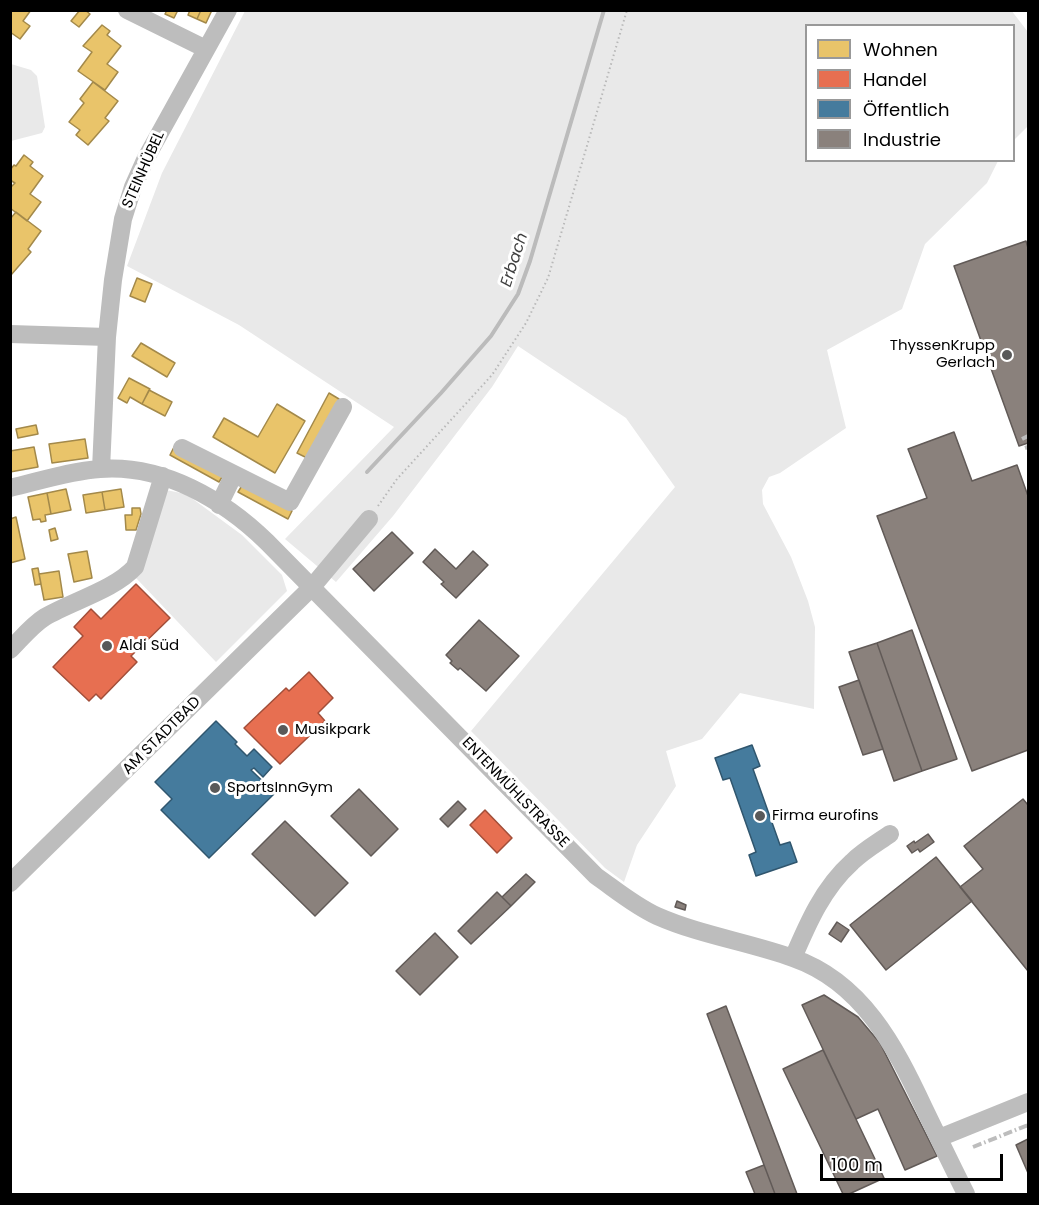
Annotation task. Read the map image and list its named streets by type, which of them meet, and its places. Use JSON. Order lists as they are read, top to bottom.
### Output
{
  "streets": {
    "street": ["STEINHÜBEL", "AM STADTBAD", "ENTENMÜHLSTRASSE"]
  },
  "crossings": [
    ["STEINHÜBEL", "ENTENMÜHLSTRASSE"],
    ["AM STADTBAD", "ENTENMÜHLSTRASSE"]
  ],
  "water": ["Erbach"],
  "places": [
    "ThyssenKrupp Gerlach",
    "Aldi Süd",
    "Musikpark",
    "SportsInnGym",
    "Firma eurofins"
  ],
  "legend": [
    "Wohnen",
    "Handel",
    "Öffentlich",
    "Industrie"
  ],
  "scale_bar": "100 m"
}
